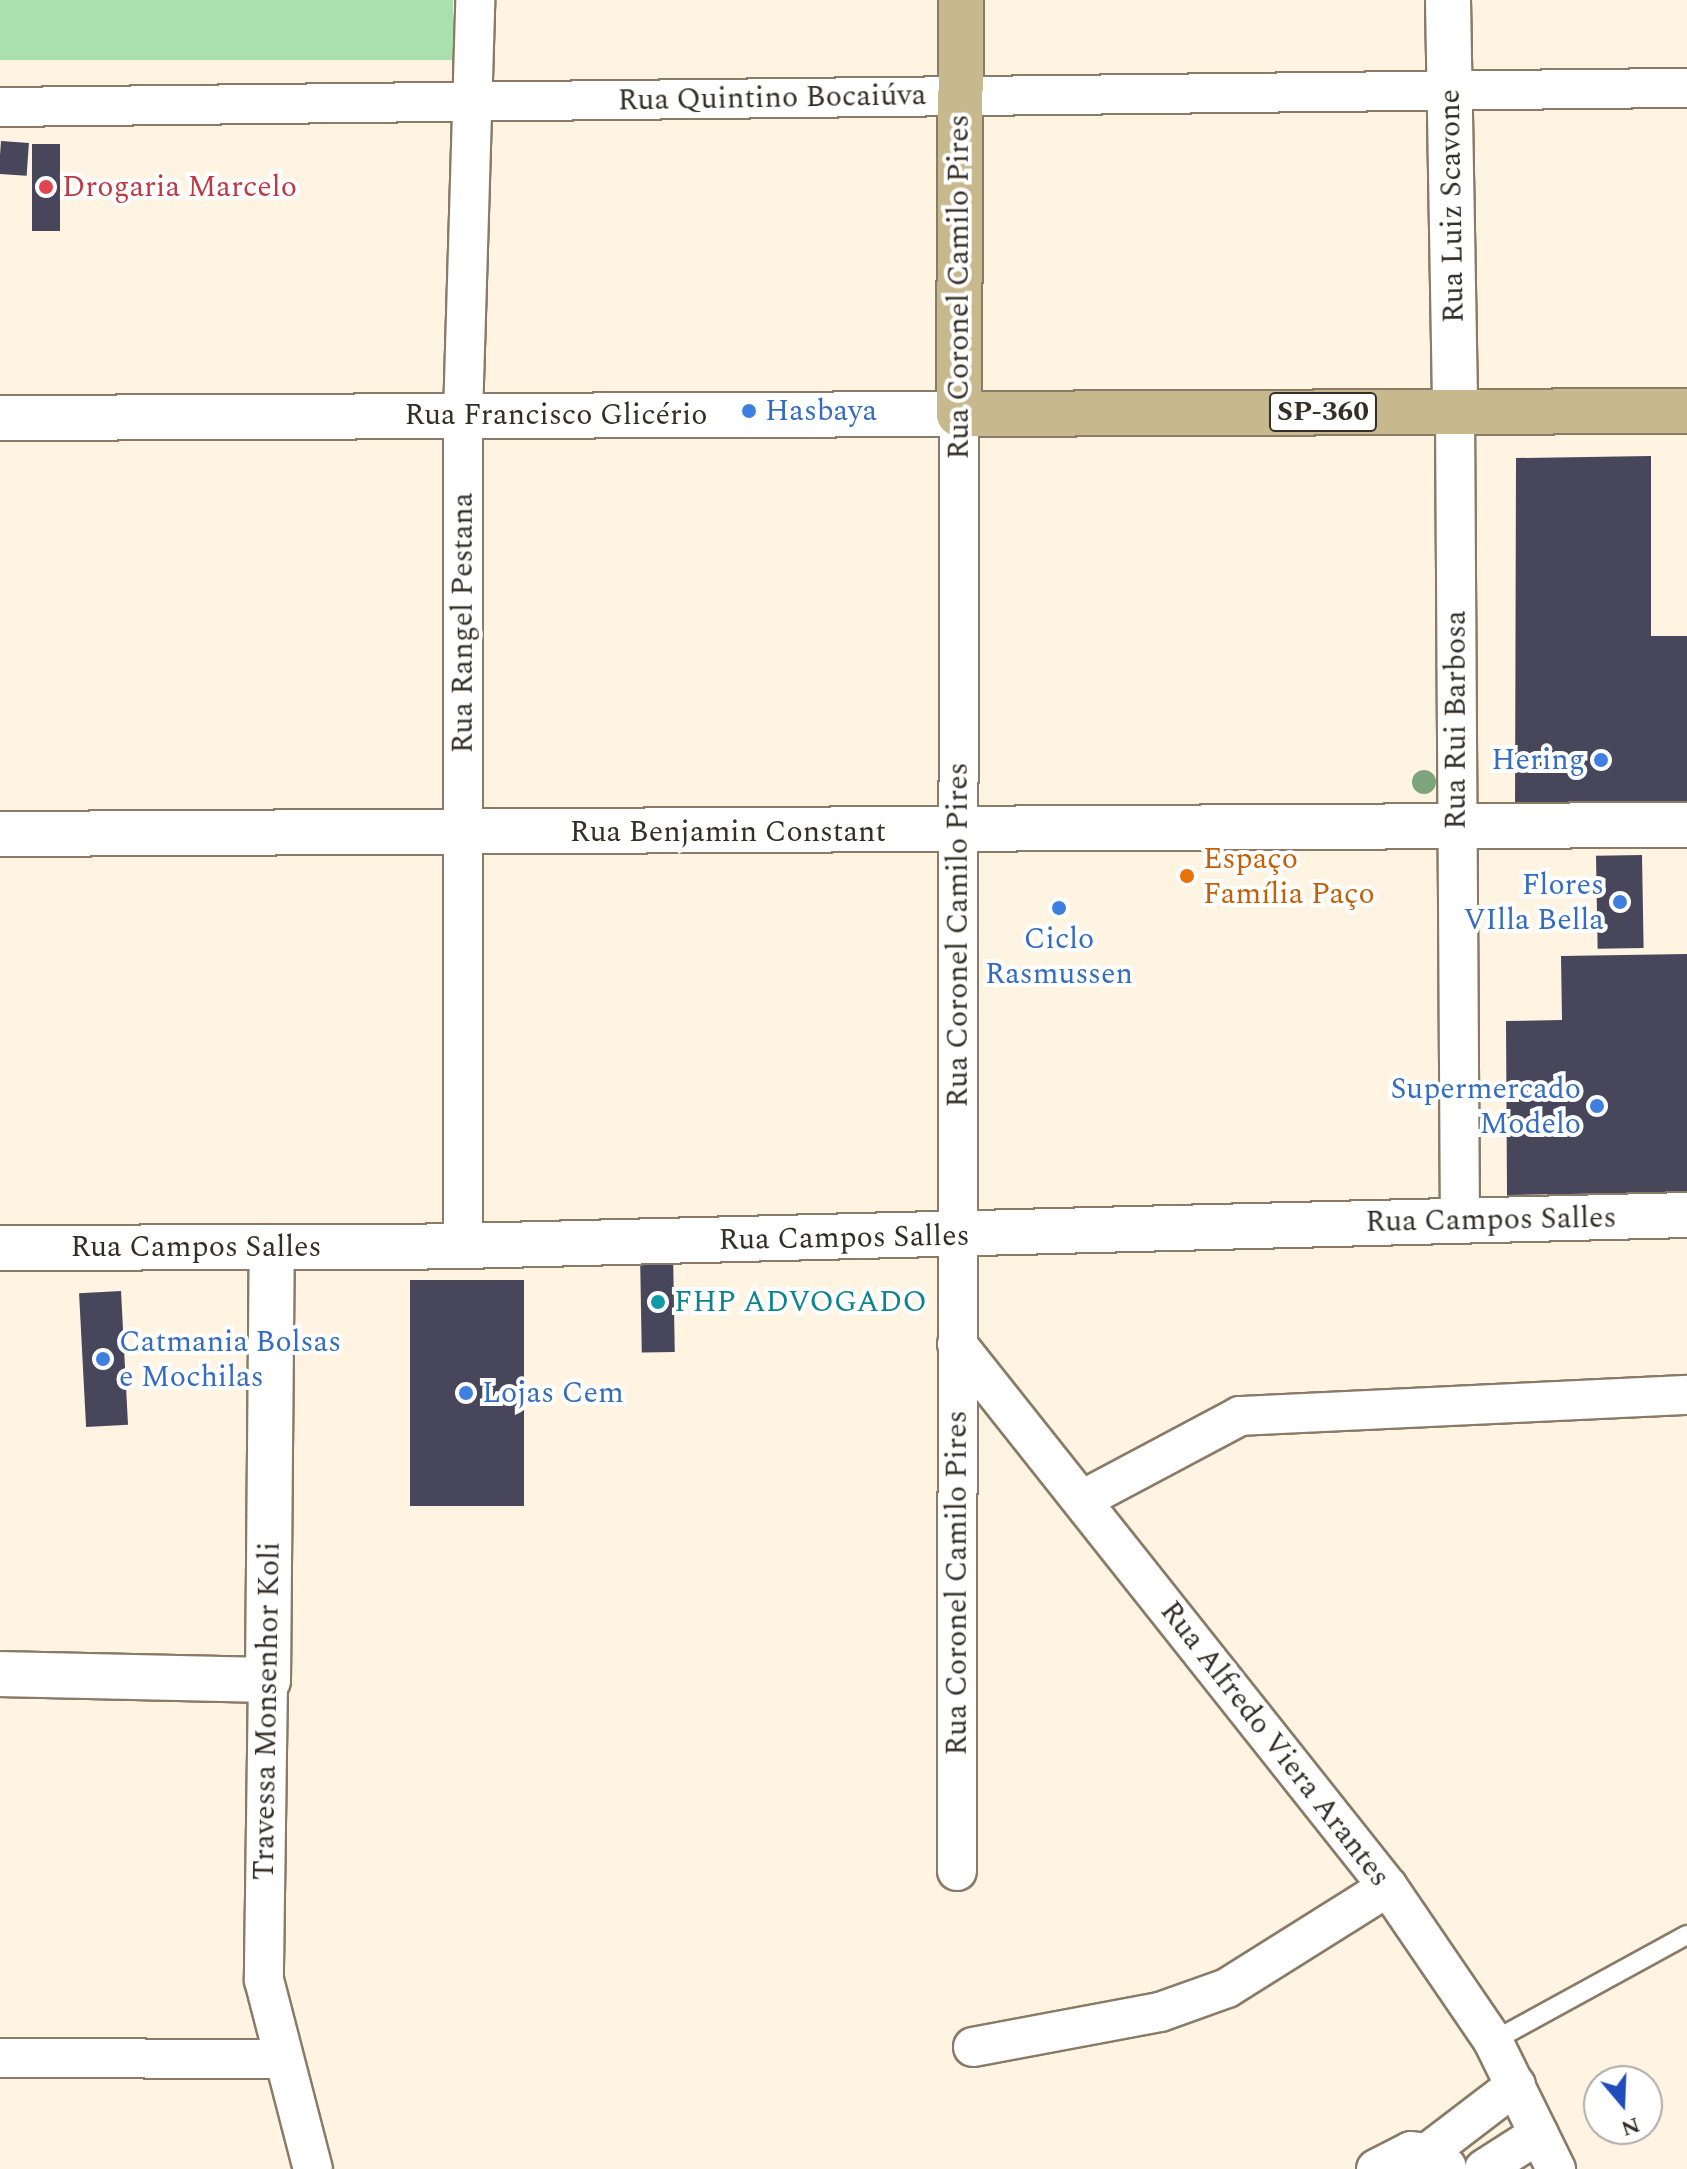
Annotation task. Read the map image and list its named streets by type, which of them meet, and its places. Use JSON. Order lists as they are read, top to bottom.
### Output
{
  "streets": {
    "main road": [
      "Rua Luiz Scavone",
      "Rua Coronel Camilo Pires",
      "SP-360",
      "Rua Francisco Glicério",
      "Rua Benjamin Constant",
      "Rua Campos Salles",
      "Travessa Monsenhor Koli"
    ],
    "street": [
      "Rua Quintino Bocaiúva",
      "Rua Rangel Pestana",
      "Rua Rui Barbosa",
      "Rua Alfredo Viera Arantes"
    ]
  },
  "crossings": [
    ["Rua Quintino Bocaiúva", "Rua Luiz Scavone"],
    ["Rua Quintino Bocaiúva", "Rua Coronel Camilo Pires"],
    ["Rua Quintino Bocaiúva", "Rua Rangel Pestana"],
    ["Rua Luiz Scavone", "Rua Francisco Glicério"],
    ["Rua Luiz Scavone", "Rua Rui Barbosa"],
    ["Rua Coronel Camilo Pires", "Rua Francisco Glicério"],
    ["Rua Coronel Camilo Pires", "Rua Benjamin Constant"],
    ["Rua Coronel Camilo Pires", "Rua Campos Salles"],
    ["Rua Coronel Camilo Pires", "Rua Alfredo Viera Arantes"],
    ["Rua Francisco Glicério", "Rua Rangel Pestana"],
    ["Rua Francisco Glicério", "Rua Rui Barbosa"],
    ["Rua Rangel Pestana", "Rua Benjamin Constant"],
    ["Rua Rangel Pestana", "Rua Campos Salles"],
    ["Rua Rui Barbosa", "Rua Benjamin Constant"],
    ["Rua Rui Barbosa", "Rua Campos Salles"],
    ["Rua Campos Salles", "Travessa Monsenhor Koli"]
  ],
  "places": [
    "Drogaria Marcelo",
    "Hasbaya",
    "Hering",
    "Espaço Família Paço",
    "Flores VIlla Bella",
    "Ciclo Rasmussen",
    "Supermercado Modelo",
    "FHP ADVOGADO",
    "Catmania Bolsas e Mochilas",
    "Lojas Cem"
  ],
  "north": "bottom"
}
